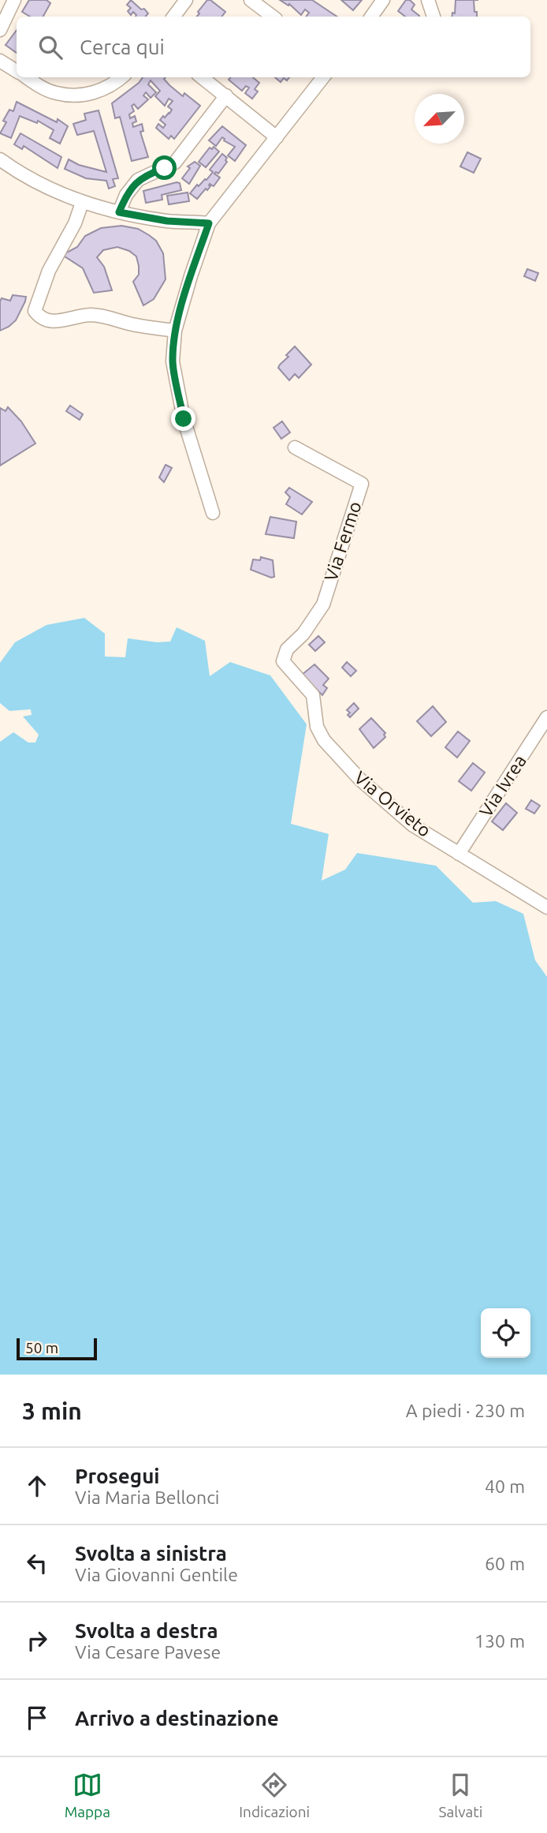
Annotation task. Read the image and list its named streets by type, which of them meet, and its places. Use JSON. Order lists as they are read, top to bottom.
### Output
{
  "streets": {
    "street": ["Via Fermo", "Via Ivrea", "Via Orvieto"]
  },
  "crossings": [
    ["Via Fermo", "Via Orvieto"],
    ["Via Ivrea", "Via Orvieto"]
  ],
  "scale_bar": "50 m",
  "north": "bottom left",
  "page": {
    "search": "Cerca qui",
    "scale": "50 m",
    "heading": ["3 min", "A piedi · 230 m"],
    "list": [
      ["Prosegui", "Via Maria Bellonci", "40 m"],
      ["Svolta a sinistra", "Via Giovanni Gentile", "60 m"],
      ["Svolta a destra", "Via Cesare Pavese", "130 m"],
      "Arrivo a destinazione"
    ],
    "nav": ["Mappa", "Indicazioni", "Salvati"]
  }
}
